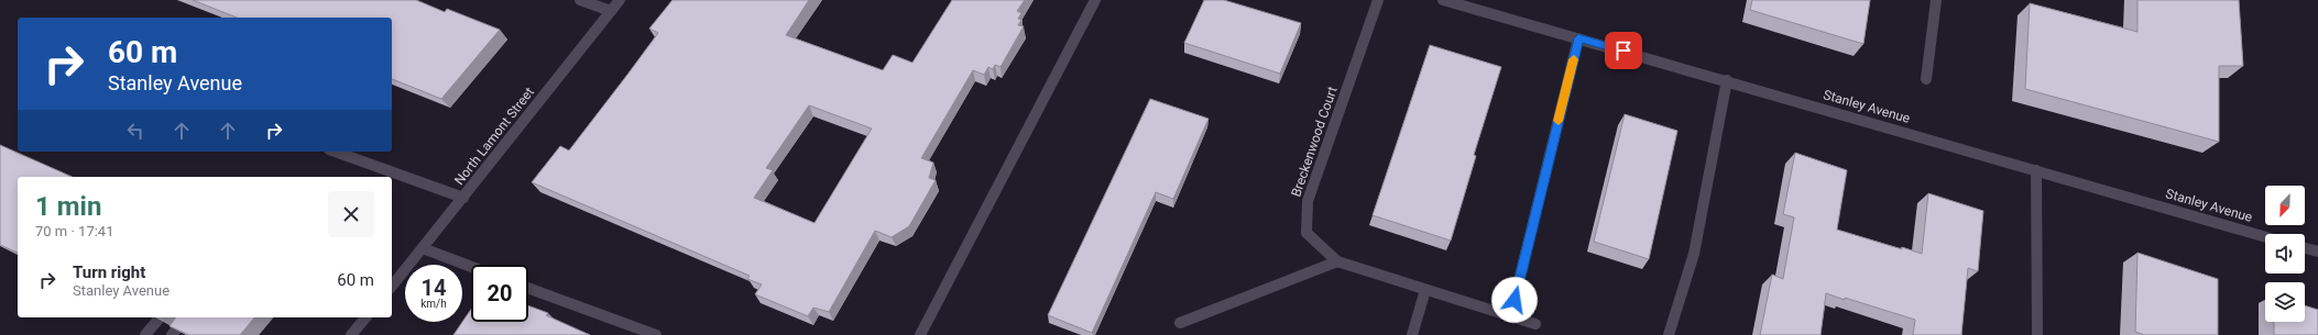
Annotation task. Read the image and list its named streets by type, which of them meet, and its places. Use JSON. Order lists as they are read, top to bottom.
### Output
{
  "streets": {
    "street": ["Stanley Avenue", "North Lamont Street", "Breckenwood Court"]
  },
  "north": "bottom left",
  "page": {
    "turn": ["60 m", "Stanley Avenue"],
    "heading": ["1 min", "70 m · 17:41"],
    "list": [
      {
        "name": "Turn right",
        "note": "Stanley Avenue",
        "value": "60 m"
      }
    ],
    "speed": "14 km/h",
    "limit": "20"
  }
}
